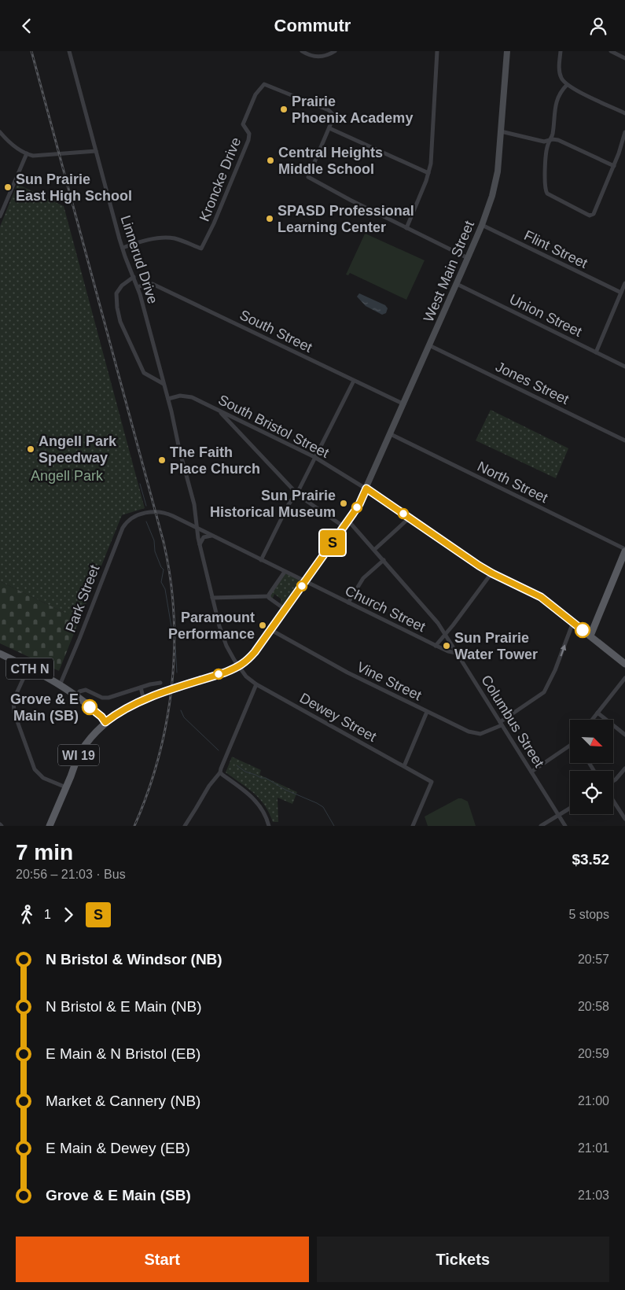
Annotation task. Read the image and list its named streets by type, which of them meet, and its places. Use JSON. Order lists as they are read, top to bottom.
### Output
{
  "streets": {
    "main road": ["West Main Street", "CTH N", "WI 19"],
    "street": [
      "Kroncke Drive",
      "Flint Street",
      "Linnerud Drive",
      "Union Street",
      "South Street",
      "Jones Street",
      "South Bristol Street",
      "North Street",
      "Park Street",
      "Church Street",
      "Vine Street",
      "Dewey Street",
      "Columbus Street"
    ]
  },
  "crossings": [
    ["Kroncke Drive", "Linnerud Drive"],
    ["Kroncke Drive", "West Main Street"],
    ["Flint Street", "West Main Street"],
    ["Linnerud Drive", "South Street"],
    ["Linnerud Drive", "South Bristol Street"],
    ["Linnerud Drive", "Church Street"],
    ["Linnerud Drive", "Dewey Street"],
    ["West Main Street", "Union Street"],
    ["West Main Street", "South Street"],
    ["West Main Street", "Jones Street"],
    ["West Main Street", "South Bristol Street"],
    ["West Main Street", "North Street"],
    ["West Main Street", "WI 19"],
    ["South Bristol Street", "Columbus Street"],
    ["South Bristol Street", "WI 19"],
    ["Park Street", "Church Street"],
    ["Park Street", "CTH N"],
    ["Church Street", "Dewey Street"],
    ["Church Street", "Columbus Street"],
    ["Church Street", "WI 19"],
    ["CTH N", "WI 19"],
    ["Vine Street", "Columbus Street"],
    ["Vine Street", "WI 19"],
    ["Dewey Street", "WI 19"],
    ["Columbus Street", "WI 19"]
  ],
  "parks": ["Angell Park"],
  "places": [
    "Prairie Phoenix Academy",
    "Central Heights Middle School",
    "Sun Prairie East High School",
    "SPASD Professional Learning Center",
    "Angell Park Speedway",
    "The Faith Place Church",
    "Sun Prairie Historical Museum",
    "Paramount Performance",
    "Sun Prairie Water Tower",
    "Grove & E Main (SB)"
  ],
  "lines": ["bus line S"],
  "north": "bottom right",
  "page": {
    "header": "Commutr",
    "on_map": "S",
    "heading": ["7 min", "20:56 – 21:03 · Bus", "$3.52"],
    "legs": ["1", "S", "5 stops"],
    "list": [
      {
        "name": "N Bristol & Windsor (NB)",
        "value": "20:57"
      },
      {
        "name": "N Bristol & E Main (NB)",
        "value": "20:58"
      },
      {
        "name": "E Main & N Bristol (EB)",
        "value": "20:59"
      },
      {
        "name": "Market & Cannery (NB)",
        "value": "21:00"
      },
      {
        "name": "E Main & Dewey (EB)",
        "value": "21:01"
      },
      {
        "name": "Grove & E Main (SB)",
        "value": "21:03"
      }
    ],
    "buttons": ["Start", "Tickets"]
  }
}
